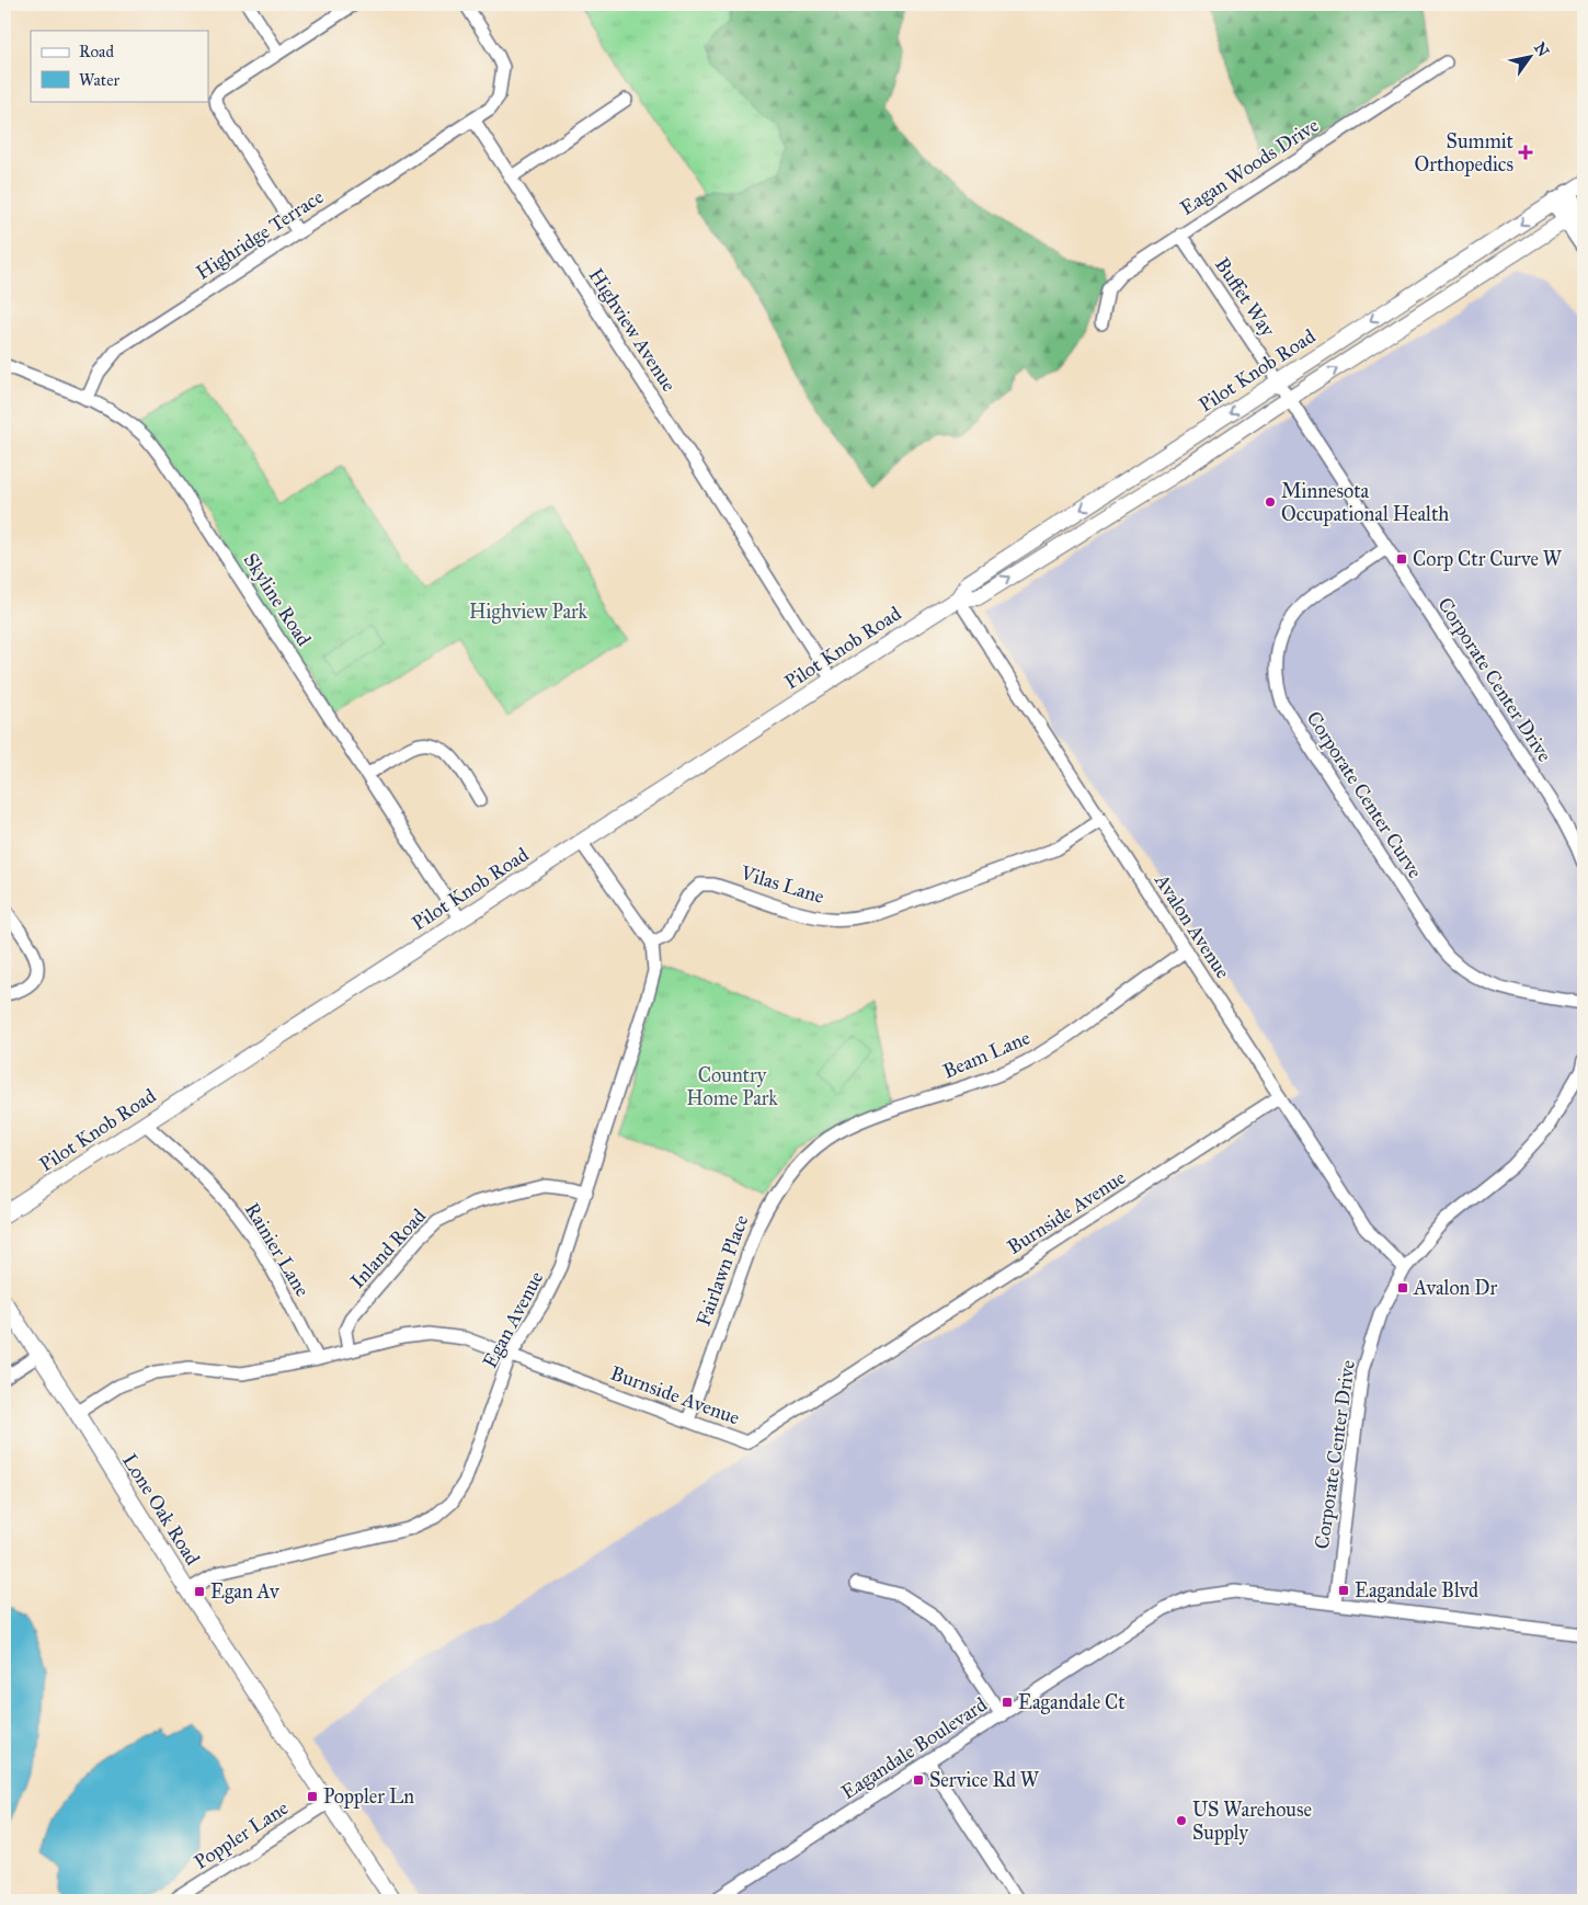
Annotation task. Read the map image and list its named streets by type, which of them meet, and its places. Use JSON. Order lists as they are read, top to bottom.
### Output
{
  "streets": {
    "main road": ["Pilot Knob Road", "Lone Oak Road"],
    "street": [
      "Eagan Woods Drive",
      "Highridge Terrace",
      "Buffet Way",
      "Highview Avenue",
      "Skyline Road",
      "Corporate Center Drive",
      "Corporate Center Curve",
      "Vilas Lane",
      "Avalon Avenue",
      "Beam Lane",
      "Burnside Avenue",
      "Inland Road",
      "Rainier Lane",
      "Fairlawn Place",
      "Egan Avenue",
      "Eagandale Boulevard",
      "Poppler Lane"
    ]
  },
  "crossings": [
    ["Eagan Woods Drive", "Buffet Way"],
    ["Highridge Terrace", "Highview Avenue"],
    ["Highridge Terrace", "Skyline Road"],
    ["Buffet Way", "Pilot Knob Road"],
    ["Buffet Way", "Corporate Center Drive"],
    ["Highview Avenue", "Pilot Knob Road"],
    ["Pilot Knob Road", "Skyline Road"],
    ["Pilot Knob Road", "Corporate Center Drive"],
    ["Pilot Knob Road", "Avalon Avenue"],
    ["Pilot Knob Road", "Rainier Lane"],
    ["Corporate Center Drive", "Corporate Center Curve"],
    ["Corporate Center Drive", "Avalon Avenue"],
    ["Corporate Center Drive", "Eagandale Boulevard"],
    ["Vilas Lane", "Avalon Avenue"],
    ["Vilas Lane", "Egan Avenue"],
    ["Avalon Avenue", "Beam Lane"],
    ["Avalon Avenue", "Burnside Avenue"],
    ["Beam Lane", "Fairlawn Place"],
    ["Burnside Avenue", "Inland Road"],
    ["Burnside Avenue", "Rainier Lane"],
    ["Burnside Avenue", "Fairlawn Place"],
    ["Burnside Avenue", "Egan Avenue"],
    ["Burnside Avenue", "Lone Oak Road"],
    ["Inland Road", "Egan Avenue"],
    ["Egan Avenue", "Lone Oak Road"],
    ["Lone Oak Road", "Poppler Lane"]
  ],
  "parks": ["Highview Park", "Country Home Park"],
  "places": {
    "health": ["Summit Orthopedics"],
    "other": ["Minnesota Occupational Health", "US Warehouse Supply"],
    "transit": [
      "Corp Ctr Curve W",
      "Avalon Dr",
      "Eagandale Blvd",
      "Egan Av",
      "Eagandale Ct",
      "Service Rd W",
      "Poppler Ln"
    ]
  },
  "legend": ["Road", "Water"],
  "north": "top right"
}
